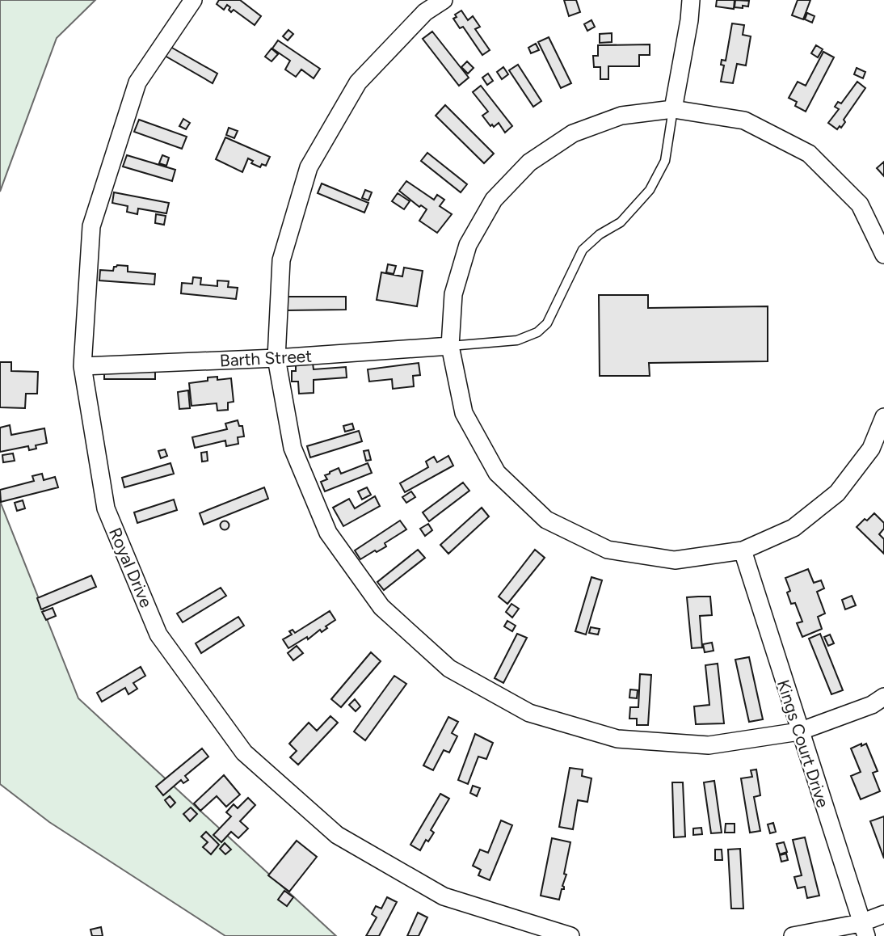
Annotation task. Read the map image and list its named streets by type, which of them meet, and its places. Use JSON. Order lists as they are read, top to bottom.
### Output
{
  "streets": {
    "street": ["Barth Street", "Royal Drive", "Kings Court Drive"]
  },
  "crossings": [
    ["Barth Street", "Royal Drive"]
  ]
}
